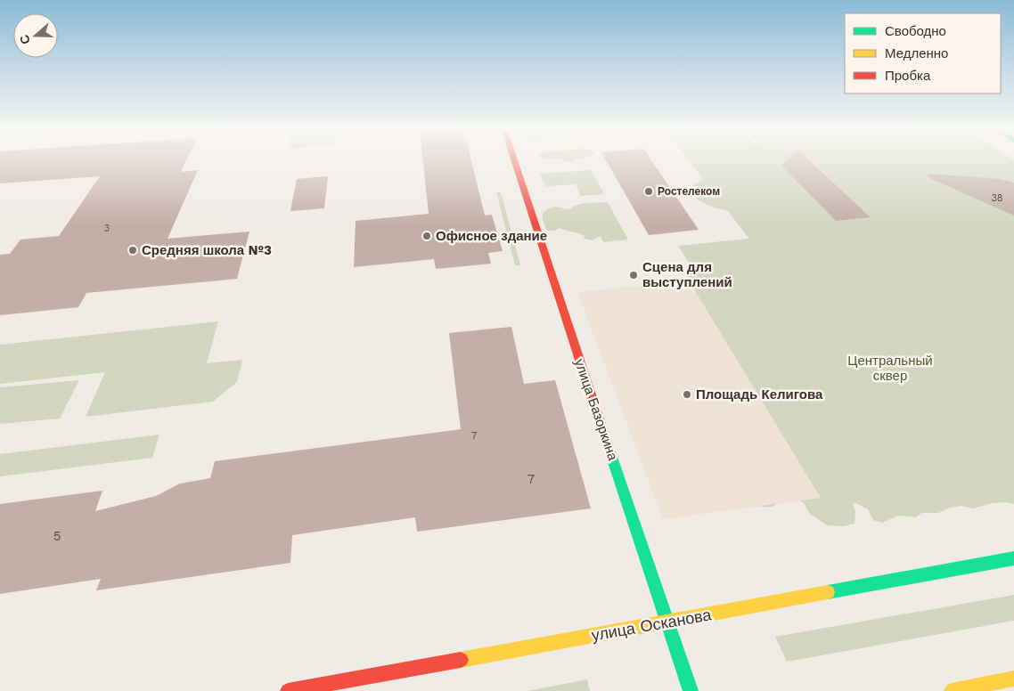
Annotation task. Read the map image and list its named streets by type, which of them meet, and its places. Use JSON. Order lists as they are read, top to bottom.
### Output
{
  "streets": {
    "street": ["улица Базоркина", "улица Осканова"]
  },
  "crossings": [
    ["улица Базоркина", "улица Осканова"]
  ],
  "parks": ["Центральный сквер"],
  "places": [
    "Ростелеком",
    "Офисное здание",
    "Средняя школа №3",
    "Сцена для выступлений",
    "Площадь Келигова"
  ],
  "house_numbers": [
    "38",
    "3",
    "7",
    "7",
    "5"
  ],
  "legend": ["Свободно", "Медленно", "Пробка"],
  "north": "left"
}
